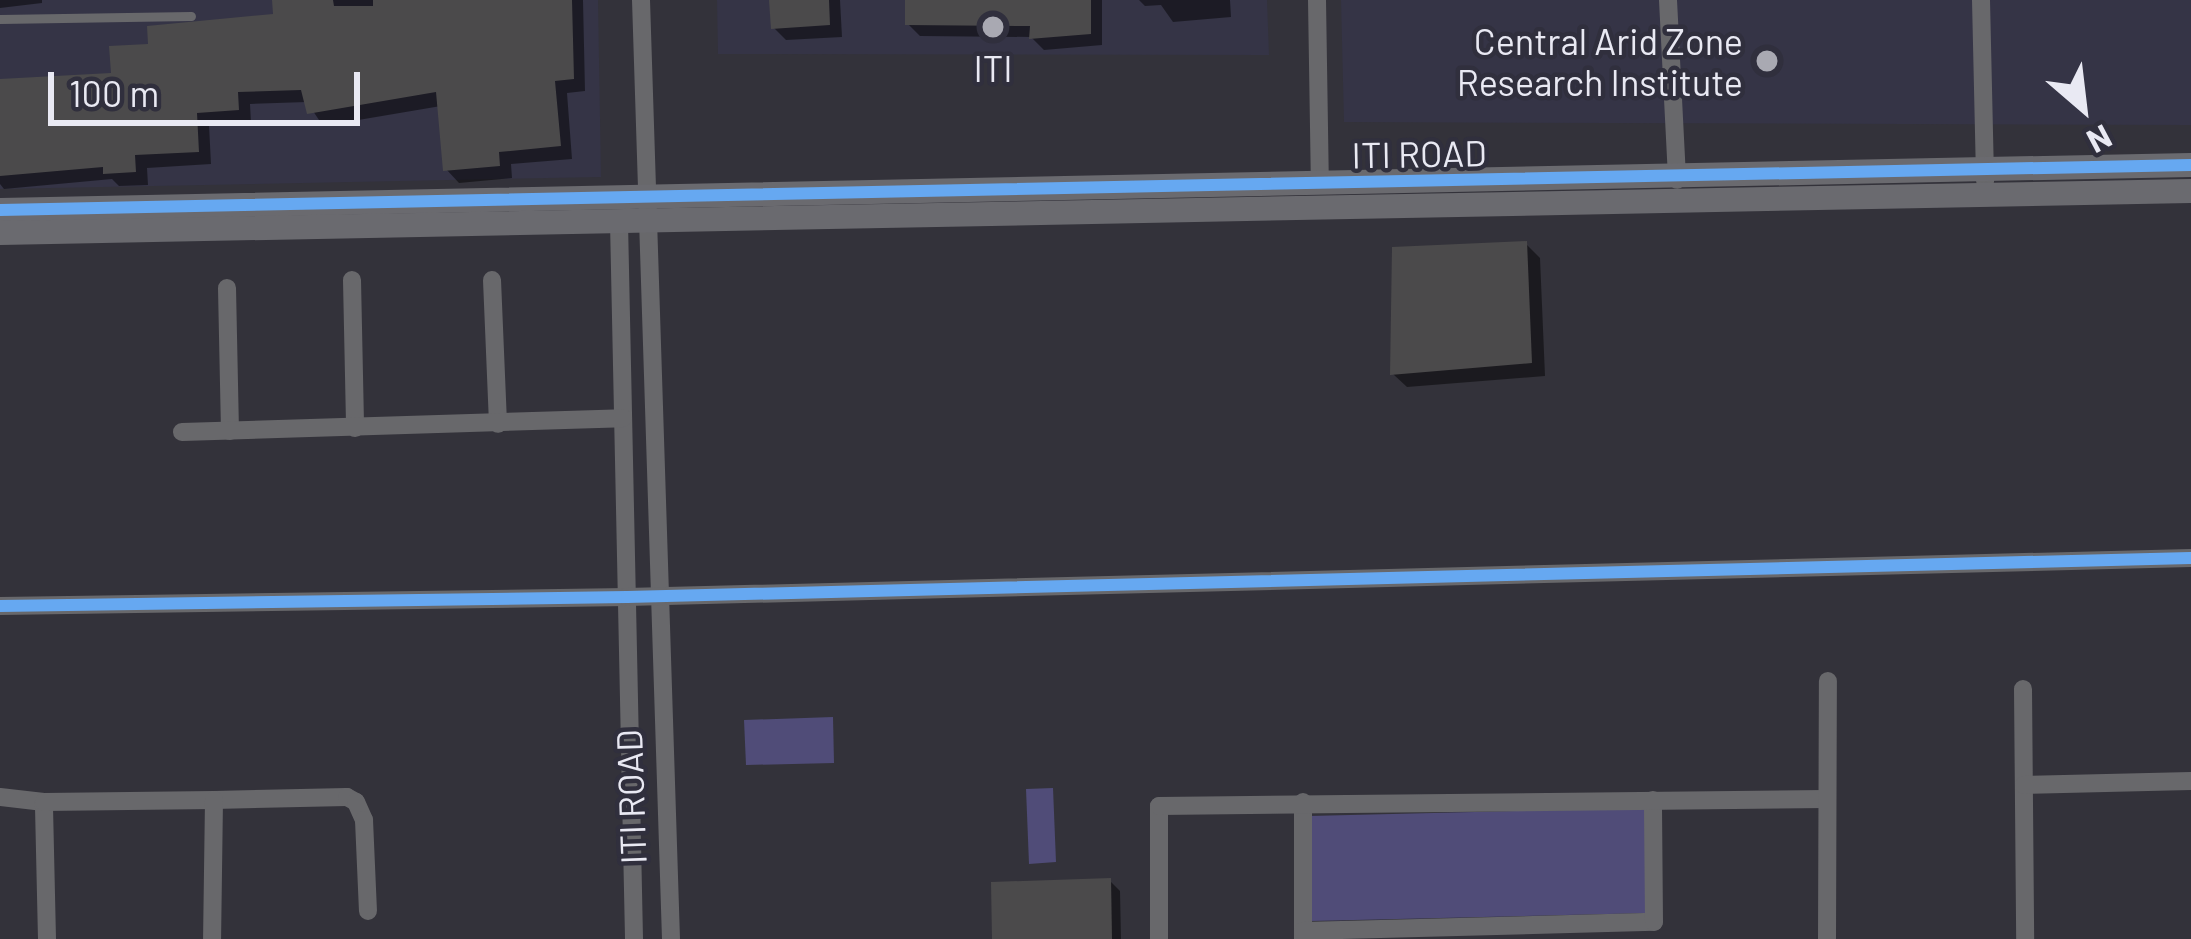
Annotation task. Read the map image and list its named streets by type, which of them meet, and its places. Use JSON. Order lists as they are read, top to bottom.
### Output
{
  "streets": {
    "street": ["ITI ROAD"]
  },
  "places": ["ITI", "Central Arid Zone Research Institute"],
  "scale_bar": "100 m",
  "north": "bottom right"
}
